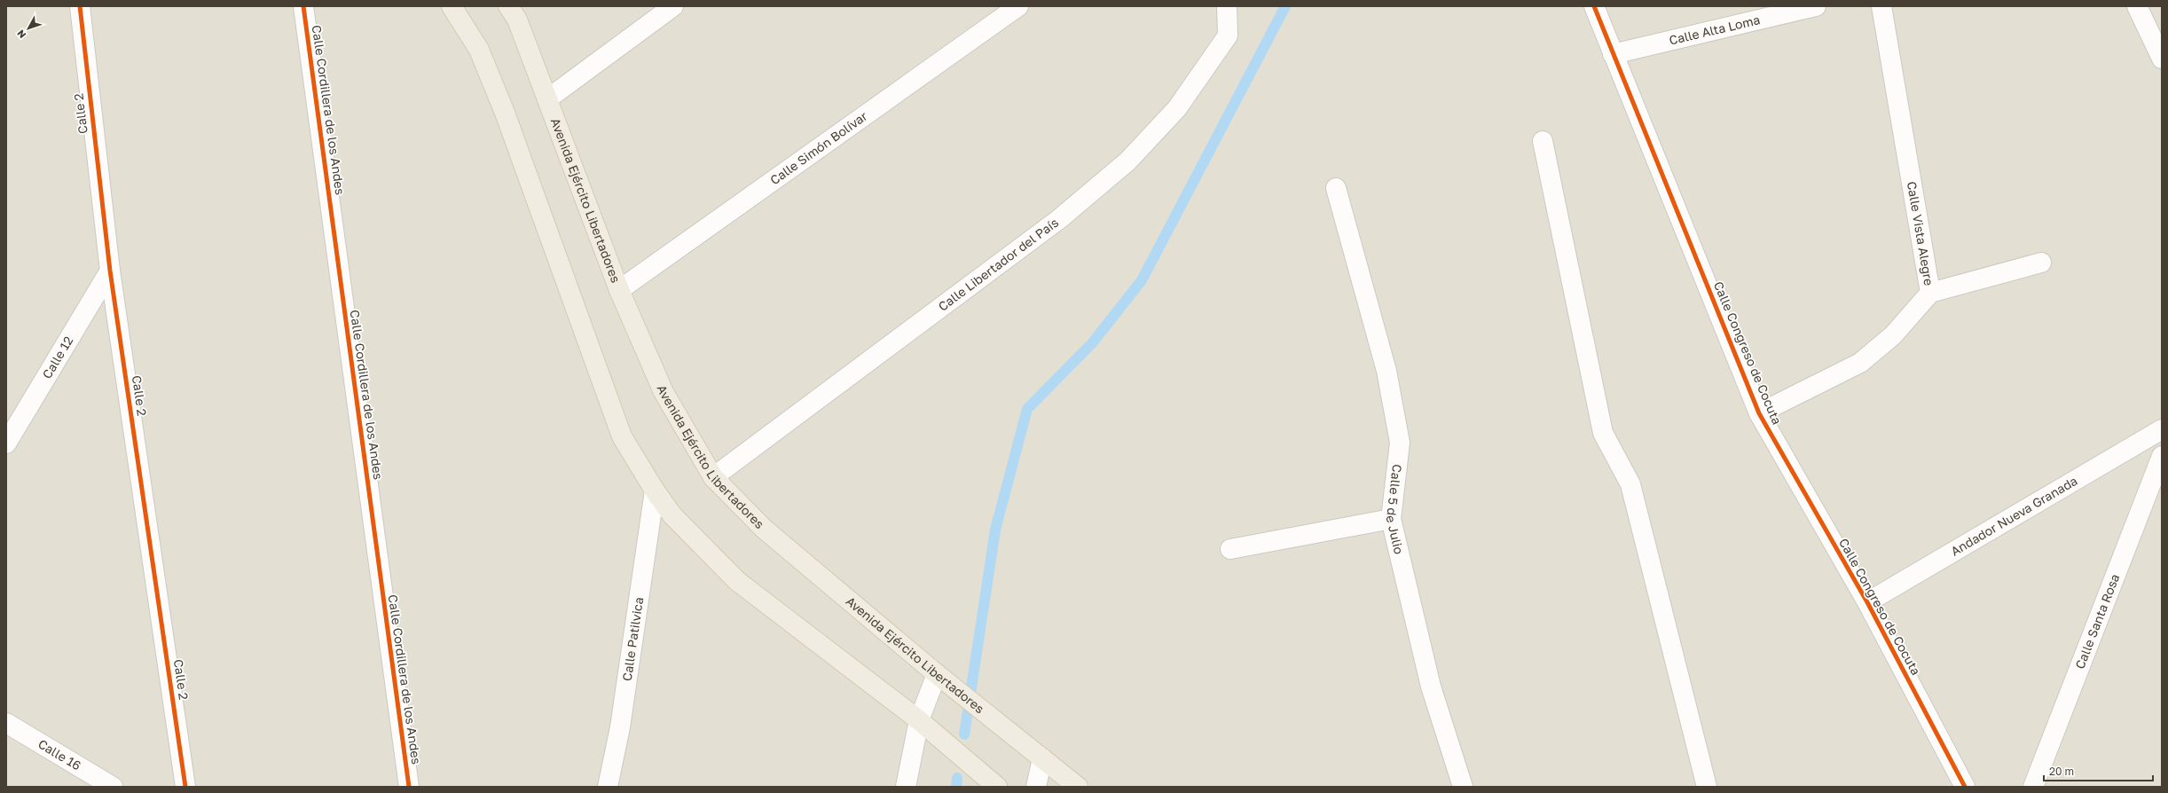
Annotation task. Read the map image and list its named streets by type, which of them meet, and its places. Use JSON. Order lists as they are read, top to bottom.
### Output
{
  "streets": {
    "main road": ["Avenida Ejército Libertadores"],
    "street": [
      "Calle Alta Loma",
      "Calle Cordillera de los Andes",
      "Calle 2",
      "Calle Simón Bolívar",
      "Calle Vista Alegre",
      "Calle Libertador del País",
      "Calle Congreso de Cocuta",
      "Calle 12",
      "Calle 5 de Julio",
      "Andador Nueva Granada",
      "Calle Santa Rosa",
      "Calle Patilvica",
      "Calle 16"
    ]
  },
  "crossings": [
    ["Calle Alta Loma", "Calle Congreso de Cocuta"],
    ["Calle 2", "Calle 12"],
    ["Calle Simón Bolívar", "Avenida Ejército Libertadores"],
    ["Avenida Ejército Libertadores", "Calle Libertador del País"],
    ["Calle Vista Alegre", "Calle Congreso de Cocuta"],
    ["Calle Congreso de Cocuta", "Andador Nueva Granada"]
  ],
  "scale_bar": "20 m",
  "north": "bottom left"
}
